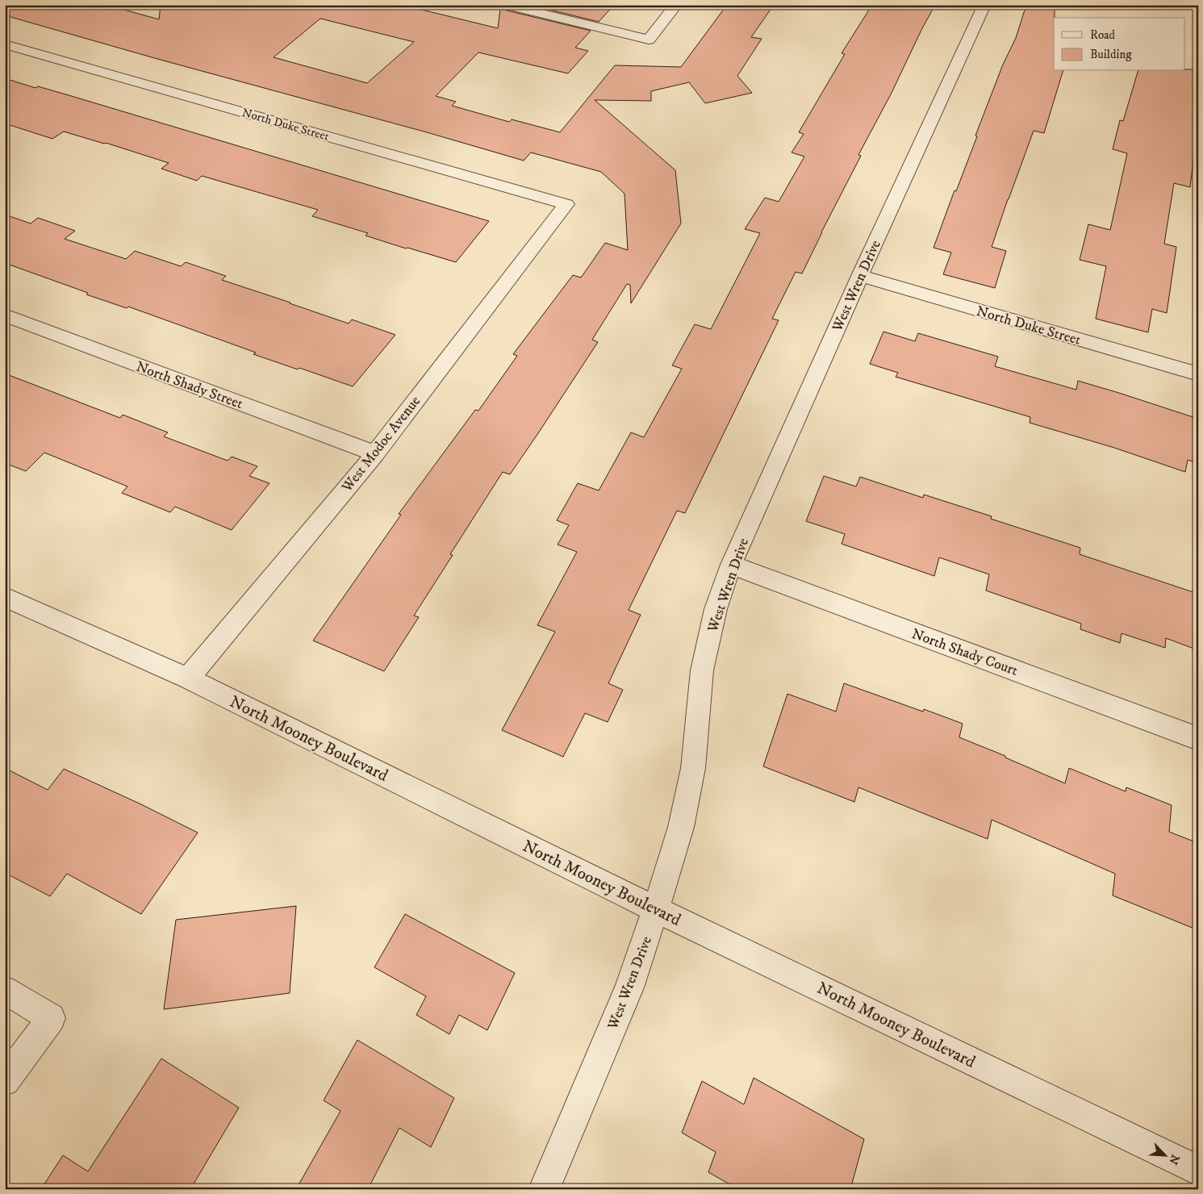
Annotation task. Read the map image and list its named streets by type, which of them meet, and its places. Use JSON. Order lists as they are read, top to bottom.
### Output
{
  "streets": {
    "street": [
      "North Duke Street",
      "West Wren Drive",
      "North Shady Street",
      "West Modoc Avenue",
      "North Shady Court",
      "North Mooney Boulevard"
    ]
  },
  "crossings": [
    ["North Duke Street", "West Wren Drive"],
    ["North Duke Street", "West Modoc Avenue"],
    ["West Wren Drive", "North Shady Court"],
    ["West Wren Drive", "North Mooney Boulevard"],
    ["North Shady Street", "West Modoc Avenue"],
    ["West Modoc Avenue", "North Mooney Boulevard"]
  ],
  "legend": ["Road", "Building"],
  "north": "bottom right"
}
